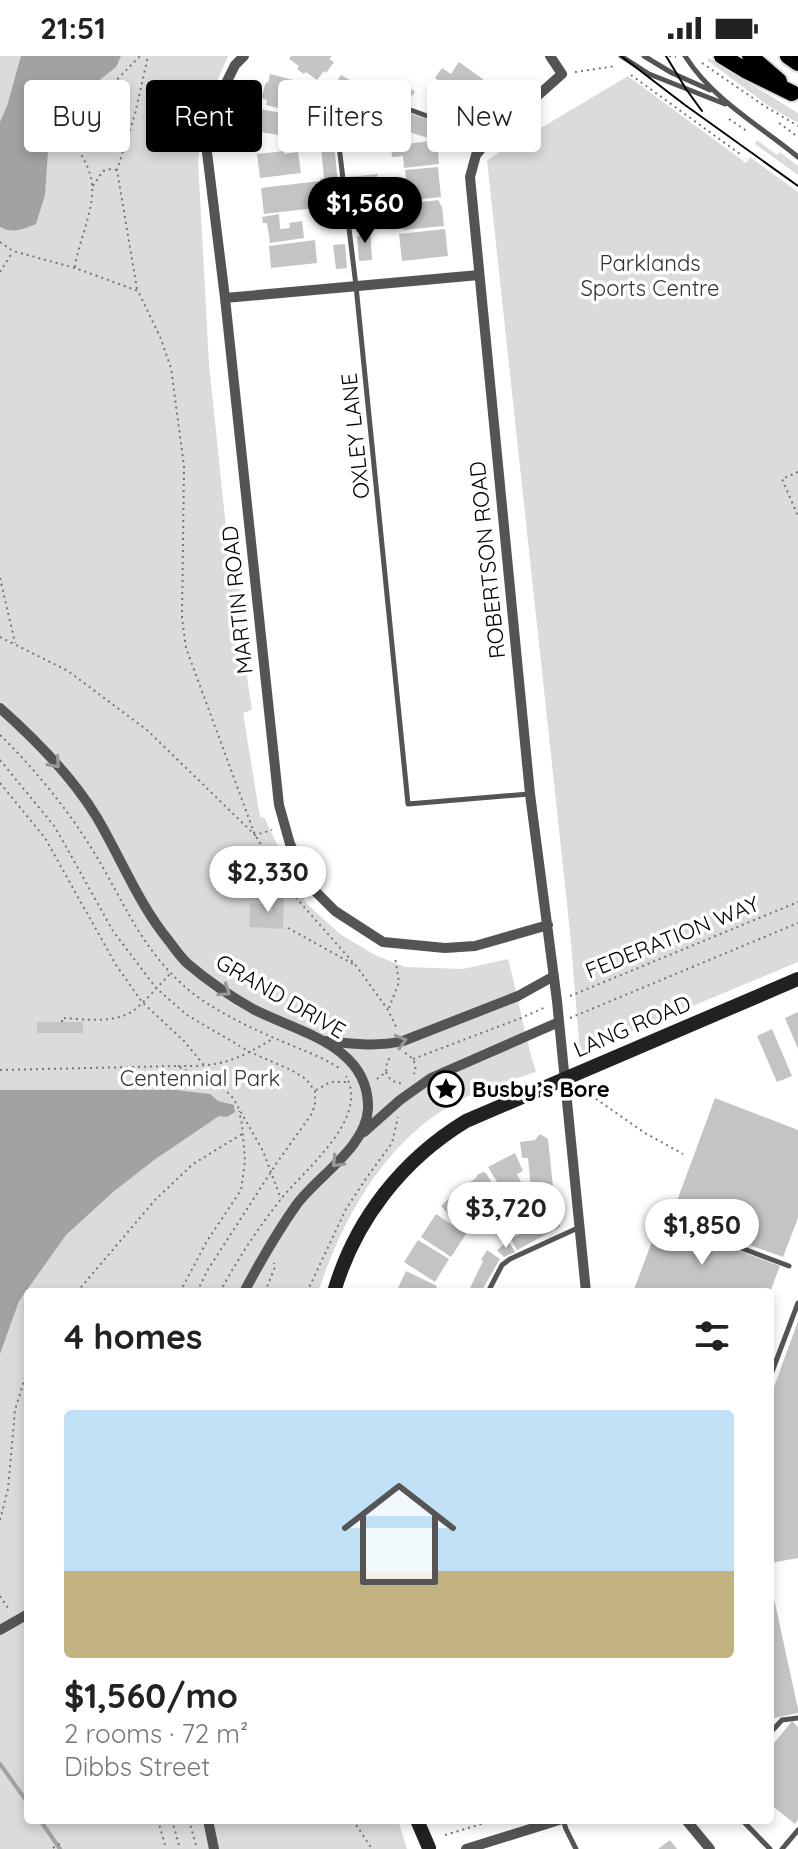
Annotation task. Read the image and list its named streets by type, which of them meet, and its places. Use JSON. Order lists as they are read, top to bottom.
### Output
{
  "streets": {
    "street": [
      "ROBERTSON ROAD",
      "MARTIN ROAD",
      "GRAND DRIVE",
      "LANG ROAD"
    ],
    "lane": ["OXLEY LANE"],
    "path": ["FEDERATION WAY"]
  },
  "crossings": [
    ["OXLEY LANE", "ROBERTSON ROAD"],
    ["ROBERTSON ROAD", "MARTIN ROAD"],
    ["ROBERTSON ROAD", "FEDERATION WAY"],
    ["ROBERTSON ROAD", "LANG ROAD"]
  ],
  "one_way": ["GRAND DRIVE"],
  "parks": ["Parklands Sports Centre", "Centennial Park"],
  "places": {
    "place": ["Busby’s Bore"]
  },
  "page": {
    "status": "21:51",
    "chip": [
      "Buy",
      "Rent",
      "Filters",
      "New"
    ],
    "price": [
      "$1,560",
      "$2,330",
      "$3,720",
      "$1,850"
    ],
    "heading": "4 homes",
    "list": [
      {
        "name": "$1,560/mo",
        "note": "2 rooms · 72 m² · Dibbs Street"
      }
    ]
  }
}
